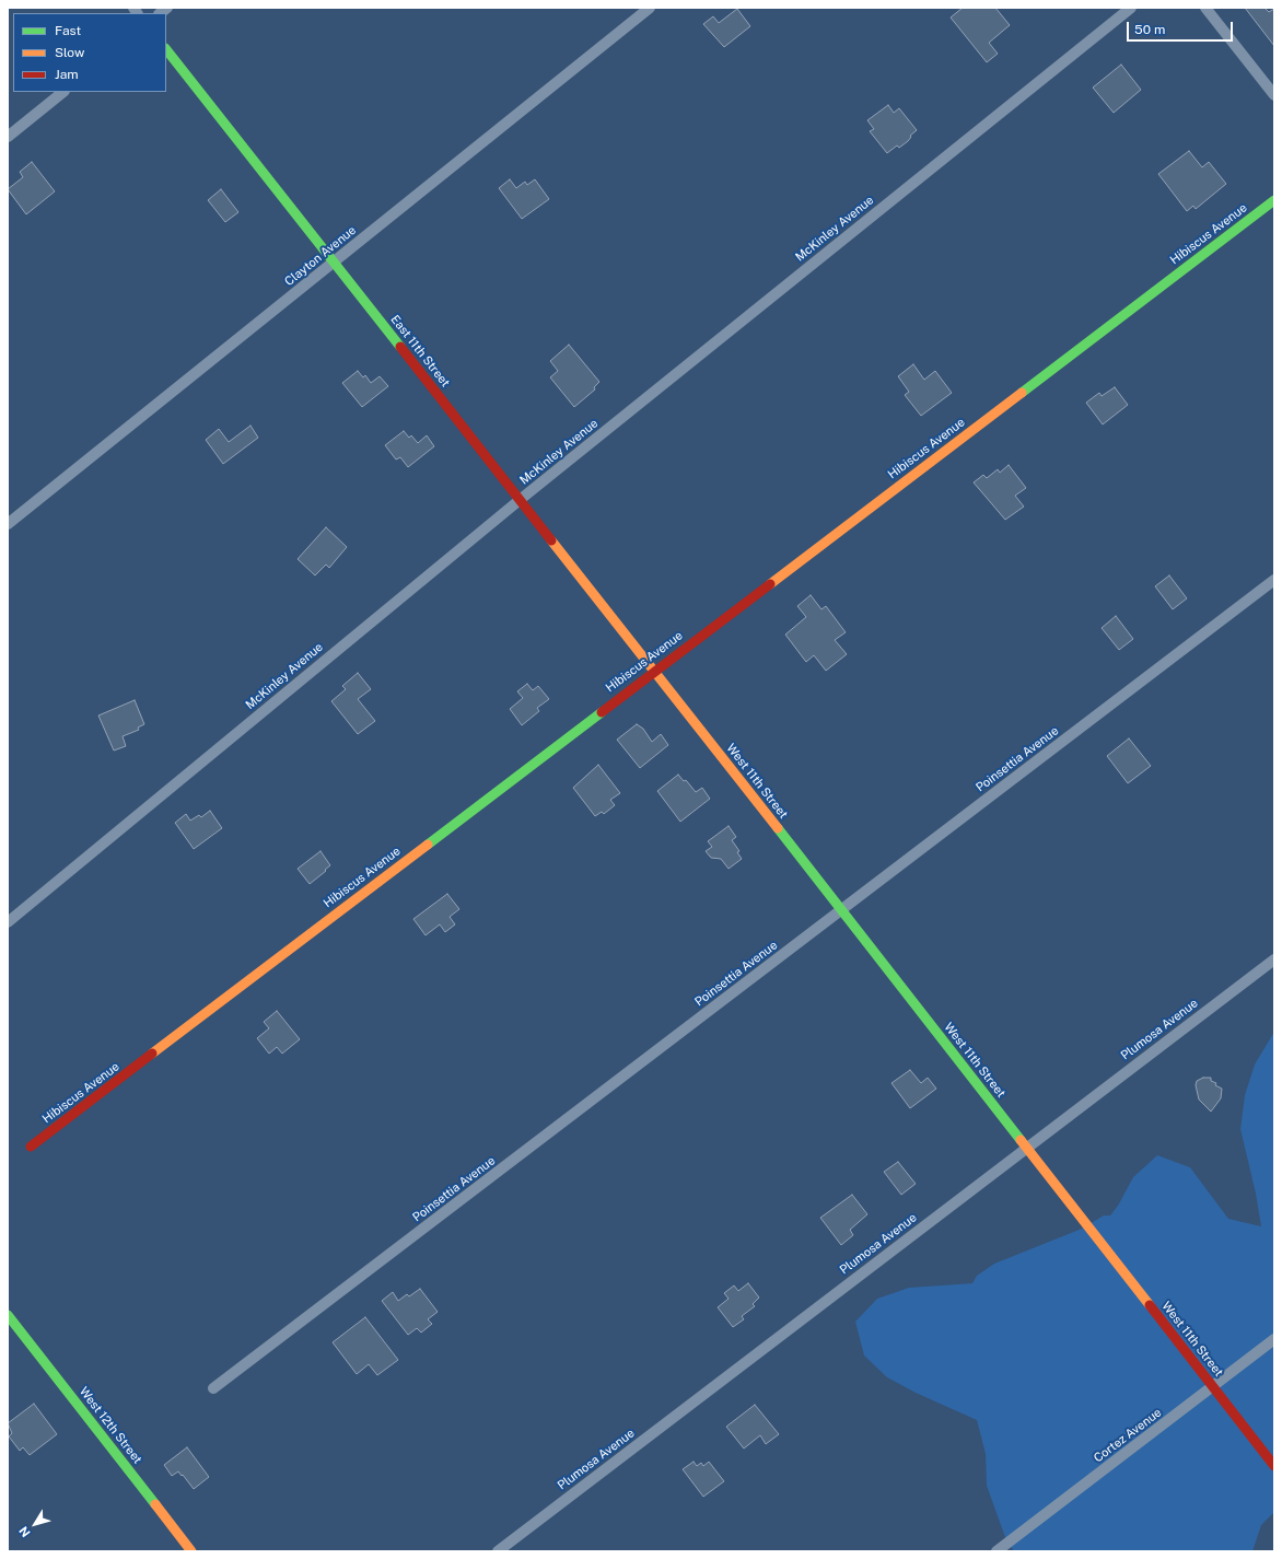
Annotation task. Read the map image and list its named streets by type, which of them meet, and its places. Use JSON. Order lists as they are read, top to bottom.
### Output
{
  "streets": {
    "street": [
      "McKinley Avenue",
      "Hibiscus Avenue",
      "Clayton Avenue",
      "East 11th Street",
      "Poinsettia Avenue",
      "West 11th Street",
      "Plumosa Avenue",
      "West 12th Street",
      "Cortez Avenue"
    ]
  },
  "crossings": [
    ["McKinley Avenue", "East 11th Street"],
    ["Hibiscus Avenue", "East 11th Street"],
    ["Hibiscus Avenue", "West 11th Street"],
    ["Clayton Avenue", "East 11th Street"],
    ["East 11th Street", "West 11th Street"],
    ["Poinsettia Avenue", "West 11th Street"],
    ["West 11th Street", "Plumosa Avenue"],
    ["West 11th Street", "Cortez Avenue"]
  ],
  "legend": ["Fast", "Slow", "Jam"],
  "scale_bar": "50 m",
  "north": "bottom left"
}
